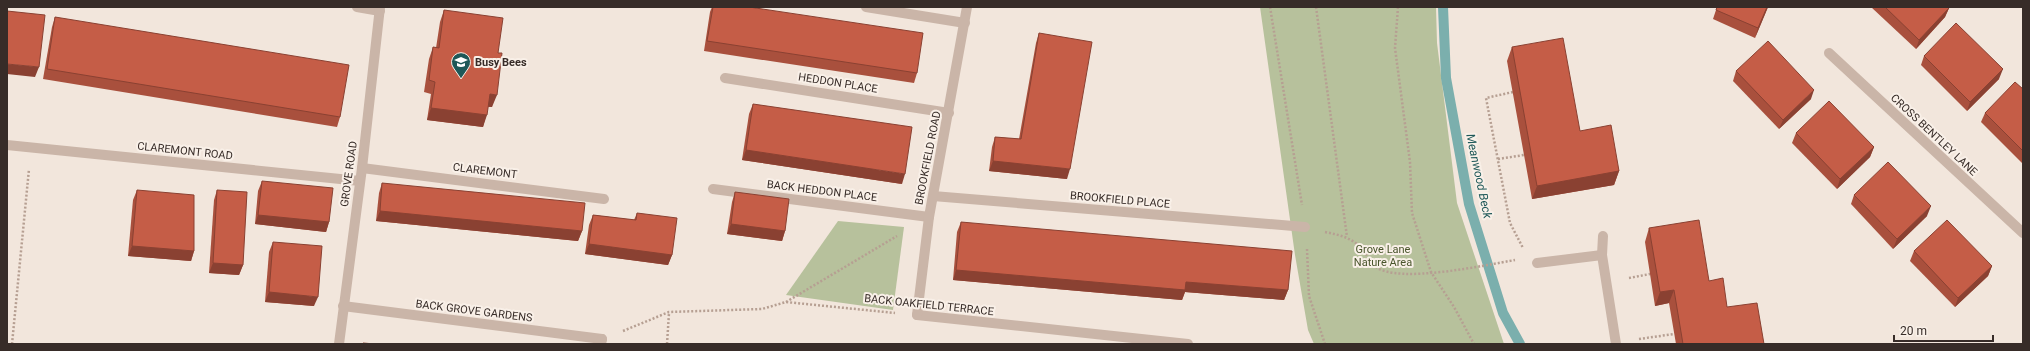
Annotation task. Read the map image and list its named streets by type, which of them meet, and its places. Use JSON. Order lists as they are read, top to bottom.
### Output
{
  "streets": {
    "street": [
      "HEDDON PLACE",
      "CROSS BENTLEY LANE",
      "CLAREMONT ROAD",
      "BROOKFIELD ROAD",
      "CLAREMONT",
      "GROVE ROAD",
      "BACK HEDDON PLACE",
      "BROOKFIELD PLACE",
      "BACK OAKFIELD TERRACE",
      "BACK GROVE GARDENS"
    ]
  },
  "crossings": [
    ["HEDDON PLACE", "BROOKFIELD ROAD"],
    ["CLAREMONT ROAD", "GROVE ROAD"],
    ["BROOKFIELD ROAD", "BACK HEDDON PLACE"],
    ["BROOKFIELD ROAD", "BROOKFIELD PLACE"],
    ["BROOKFIELD ROAD", "BACK OAKFIELD TERRACE"],
    ["CLAREMONT", "GROVE ROAD"],
    ["GROVE ROAD", "BACK GROVE GARDENS"]
  ],
  "water": ["Meanwood Beck"],
  "parks": ["Grove Lane Nature Area"],
  "places": {
    "school or university": ["Busy Bees"]
  },
  "scale_bar": "20 m"
}
